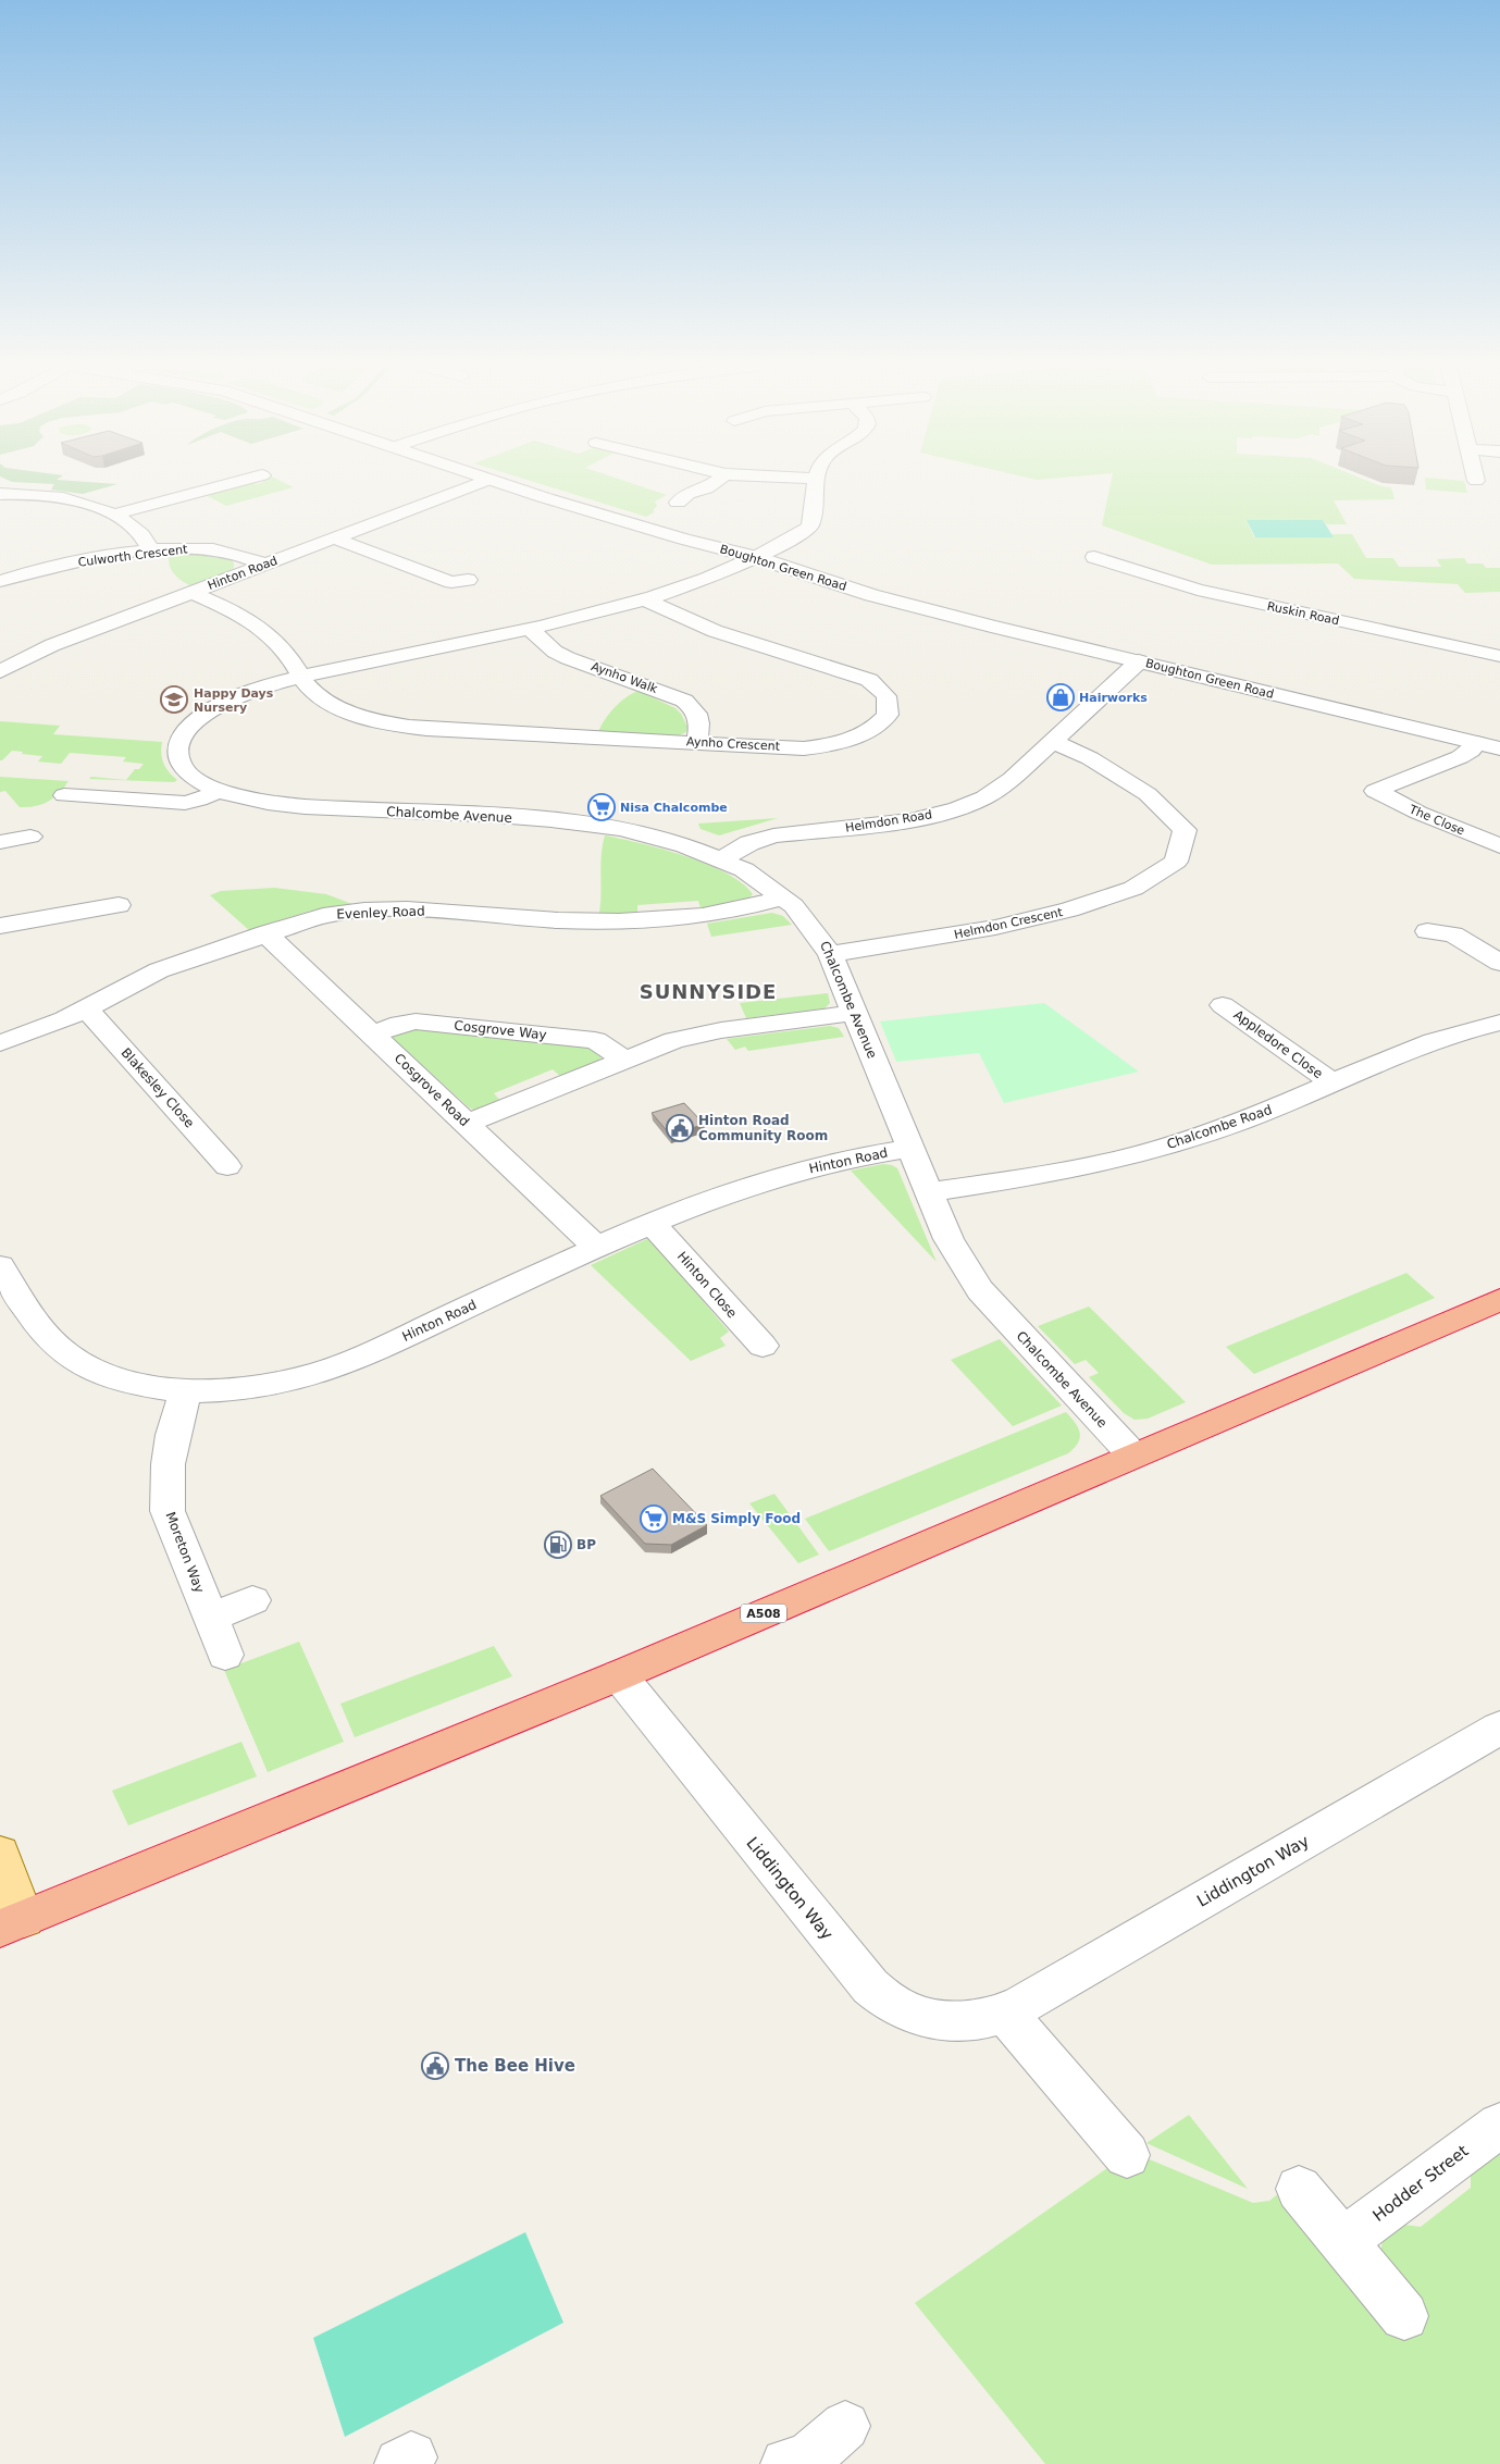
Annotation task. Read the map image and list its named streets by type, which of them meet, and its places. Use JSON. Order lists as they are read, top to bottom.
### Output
{
  "streets": {
    "highway": ["A508"],
    "street": [
      "Culworth Crescent",
      "Boughton Green Road",
      "Hinton Road",
      "Ruskin Road",
      "Aynho Walk",
      "Aynho Crescent",
      "Chalcombe Avenue",
      "The Close",
      "Helmdon Road",
      "Evenley Road",
      "Helmdon Crescent",
      "Cosgrove Way",
      "Appledore Close",
      "Blakesley Close",
      "Cosgrove Road",
      "Chalcombe Road",
      "Hinton Close",
      "Moreton Way",
      "Liddington Way",
      "Hodder Street"
    ]
  },
  "crossings": [
    ["Culworth Crescent", "Hinton Road"],
    ["Boughton Green Road", "Chalcombe Avenue"],
    ["Boughton Green Road", "Helmdon Road"],
    ["Hinton Road", "Aynho Crescent"],
    ["Hinton Road", "Chalcombe Avenue"],
    ["Hinton Road", "Cosgrove Road"],
    ["Hinton Road", "Hinton Close"],
    ["Hinton Road", "Moreton Way"],
    ["Aynho Walk", "Aynho Crescent"],
    ["Aynho Walk", "Chalcombe Avenue"],
    ["Aynho Crescent", "Chalcombe Avenue"],
    ["Chalcombe Avenue", "Helmdon Road"],
    ["Chalcombe Avenue", "Evenley Road"],
    ["Chalcombe Avenue", "Helmdon Crescent"],
    ["Chalcombe Avenue", "Chalcombe Road"],
    ["Chalcombe Avenue", "A508"],
    ["Helmdon Road", "Helmdon Crescent"],
    ["Evenley Road", "Blakesley Close"],
    ["Evenley Road", "Cosgrove Road"],
    ["Cosgrove Way", "Cosgrove Road"],
    ["Appledore Close", "Chalcombe Road"],
    ["A508", "Liddington Way"]
  ],
  "districts": ["SUNNYSIDE"],
  "places": {
    "shop": ["Hairworks"],
    "school or university": ["Happy Days Nursery"],
    "supermarket": ["Nisa Chalcombe", "M&S Simply Food"],
    "public building": ["Hinton Road Community Room", "The Bee Hive"],
    "fuel station": ["BP"]
  }
}
